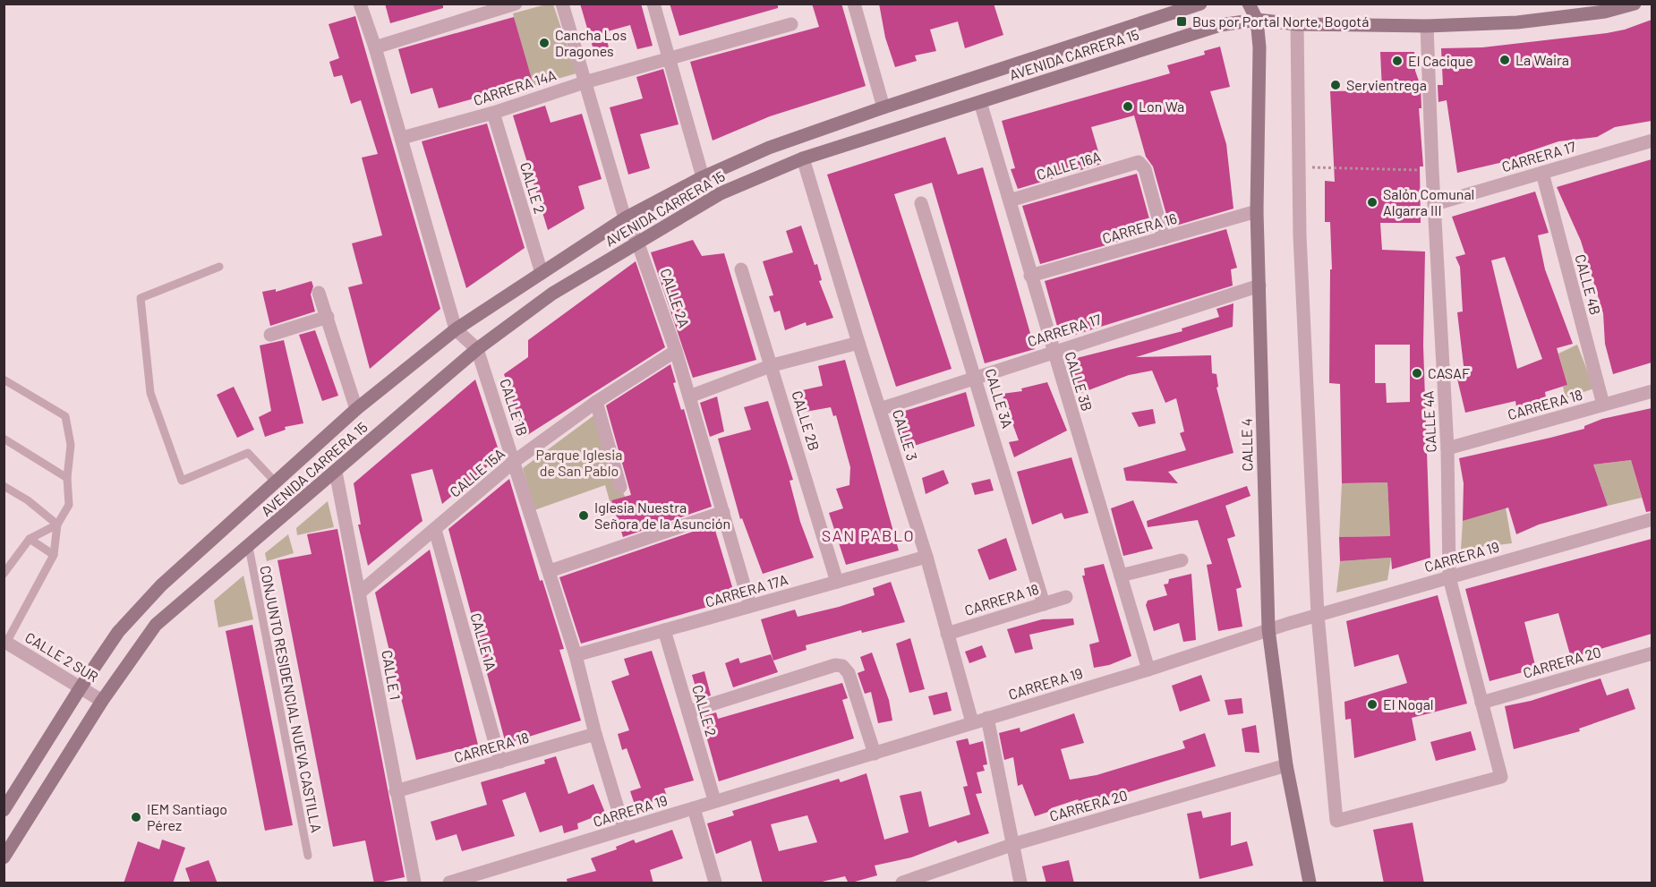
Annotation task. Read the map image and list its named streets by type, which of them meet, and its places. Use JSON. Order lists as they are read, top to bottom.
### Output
{
  "streets": {
    "main road": ["AVENIDA CARRERA 15", "CALLE 4"],
    "street": [
      "CARRERA 14A",
      "CARRERA 17",
      "CALLE 16A",
      "CALLE 2",
      "CARRERA 16",
      "CALLE 4B",
      "CALLE 2A",
      "CALLE 3B",
      "CALLE 3A",
      "CARRERA 18",
      "CALLE 1B",
      "CALLE 2B",
      "CALLE 4A",
      "CALLE 3",
      "CALLE 15A",
      "CARRERA 19",
      "CARRERA 17A",
      "CALLE 1A",
      "CALLE 2 SUR",
      "CARRERA 20",
      "CALLE 1"
    ],
    "lane": ["CONJUNTO RESIDENCIAL NUEVA CASTILLA"]
  },
  "crossings": [
    ["AVENIDA CARRERA 15", "CALLE 2"],
    ["AVENIDA CARRERA 15", "CALLE 2A"],
    ["AVENIDA CARRERA 15", "CALLE 3B"],
    ["AVENIDA CARRERA 15", "CALLE 1B"],
    ["AVENIDA CARRERA 15", "CALLE 4A"],
    ["AVENIDA CARRERA 15", "CALLE 3"],
    ["AVENIDA CARRERA 15", "CALLE 4"],
    ["AVENIDA CARRERA 15", "CALLE 2 SUR"],
    ["AVENIDA CARRERA 15", "CALLE 1"],
    ["AVENIDA CARRERA 15", "CONJUNTO RESIDENCIAL NUEVA CASTILLA"],
    ["CARRERA 14A", "CALLE 2"],
    ["CARRERA 14A", "CALLE 2A"],
    ["CARRERA 17", "CALLE 4B"],
    ["CARRERA 17", "CALLE 3B"],
    ["CARRERA 17", "CALLE 3A"],
    ["CARRERA 17", "CALLE 4A"],
    ["CARRERA 17", "CALLE 3"],
    ["CARRERA 17", "CALLE 4"],
    ["CALLE 16A", "CARRERA 16"],
    ["CALLE 16A", "CALLE 3B"],
    ["CALLE 2", "CARRERA 19"],
    ["CALLE 2", "CARRERA 17A"],
    ["CARRERA 16", "CALLE 3B"],
    ["CARRERA 16", "CALLE 4"],
    ["CALLE 4B", "CARRERA 18"],
    ["CALLE 2A", "CALLE 15A"],
    ["CALLE 2A", "CARRERA 17A"],
    ["CALLE 3B", "CARRERA 19"],
    ["CALLE 3A", "CARRERA 18"],
    ["CARRERA 18", "CALLE 1B"],
    ["CARRERA 18", "CALLE 4A"],
    ["CARRERA 18", "CALLE 3"],
    ["CARRERA 18", "CALLE 1A"],
    ["CARRERA 18", "CALLE 1"],
    ["CALLE 1B", "CALLE 15A"],
    ["CALLE 1B", "CARRERA 19"],
    ["CALLE 1B", "CARRERA 17A"],
    ["CALLE 2B", "CARRERA 17A"],
    ["CALLE 4A", "CARRERA 19"],
    ["CALLE 4A", "CARRERA 20"],
    ["CALLE 3", "CARRERA 19"],
    ["CALLE 3", "CARRERA 17A"],
    ["CALLE 4", "CARRERA 19"],
    ["CALLE 4", "CARRERA 20"],
    ["CALLE 15A", "CALLE 1A"],
    ["CALLE 15A", "CALLE 1"]
  ],
  "districts": ["SAN PABLO"],
  "parks": ["Parque Iglesia de San Pablo"],
  "places": {
    "transit": ["Bus por Portal Norte, Bogotá"],
    "other": [
      "Cancha Los Dragones",
      "La Waira",
      "El Cacique",
      "Servientrega",
      "Lon Wa",
      "Salón Comunal Algarra III",
      "CASAF",
      "Iglesia Nuestra Señora de la Asunción",
      "El Nogal",
      "IEM Santiago Pérez"
    ]
  }
}
